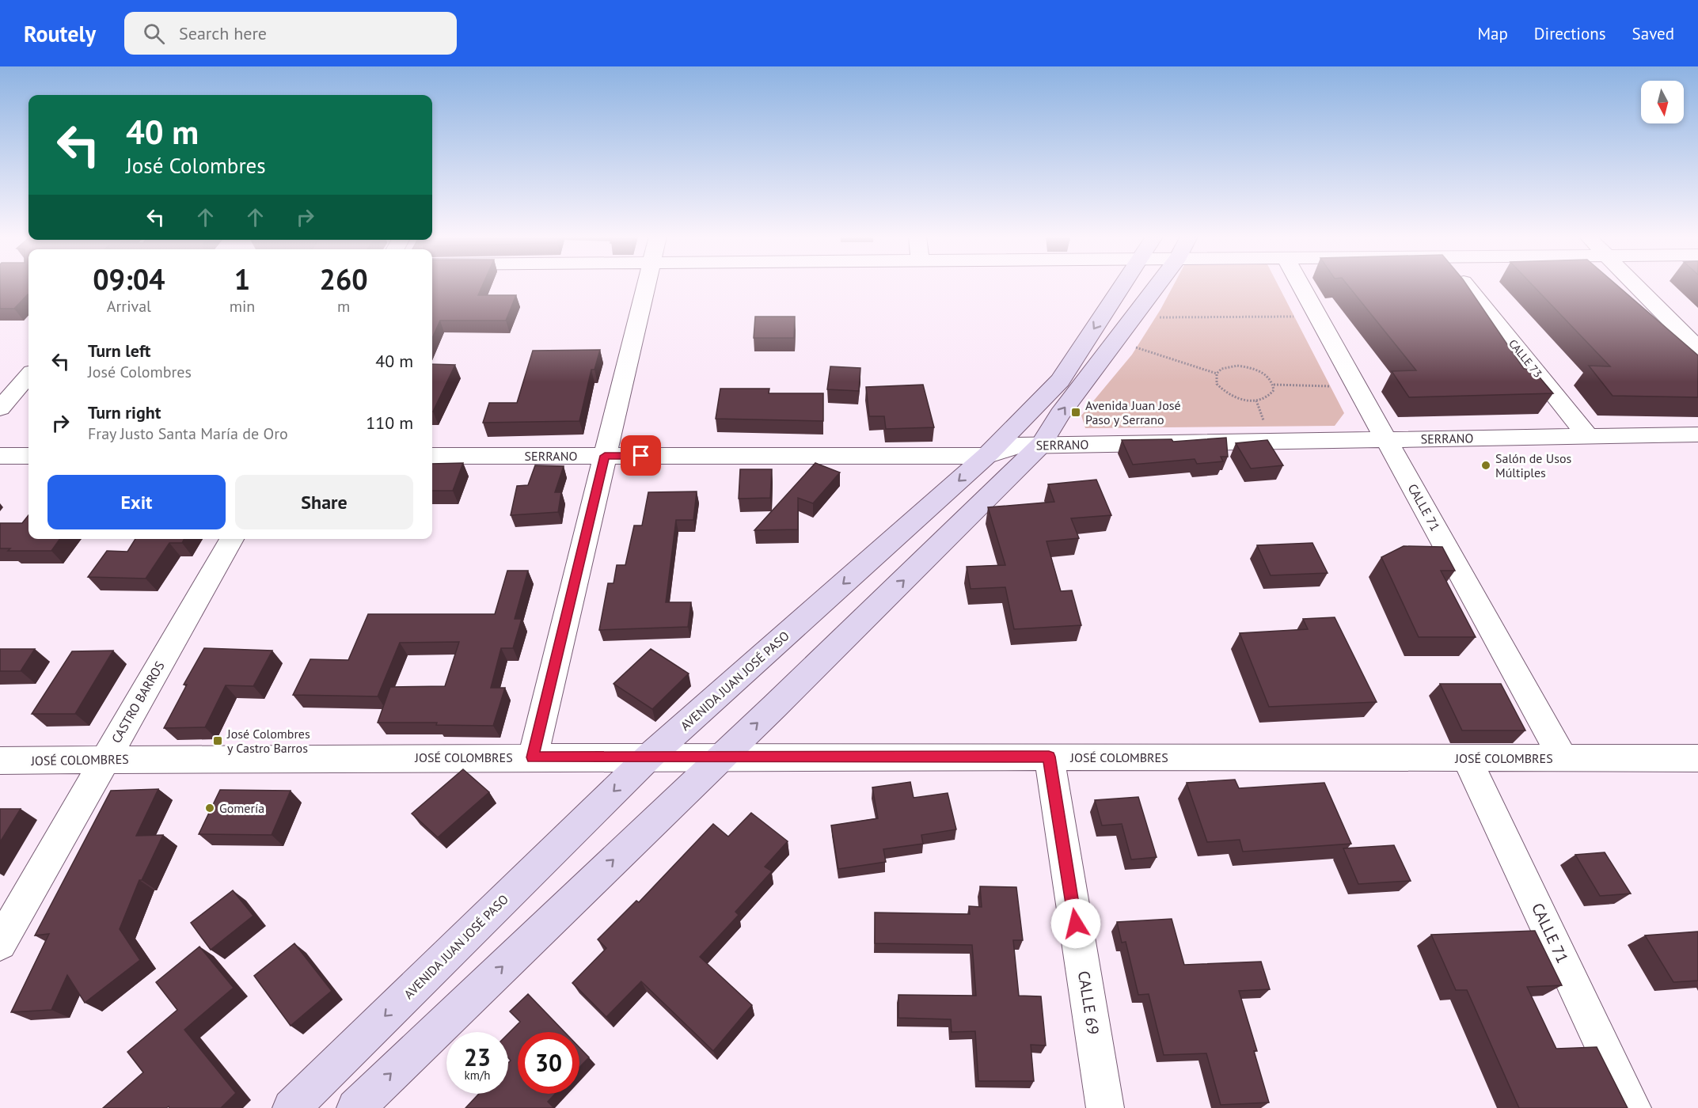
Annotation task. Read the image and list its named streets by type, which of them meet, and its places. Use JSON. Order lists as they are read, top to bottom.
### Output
{
  "streets": {
    "main road": ["AVENIDA JUAN JOSÉ PASO"],
    "street": [
      "CALLE 73",
      "SERRANO",
      "CALLE 71",
      "CASTRO BARROS",
      "JOSÉ COLOMBRES",
      "CALLE 69"
    ]
  },
  "crossings": [
    ["CALLE 73", "SERRANO"],
    ["SERRANO", "CALLE 71"],
    ["SERRANO", "AVENIDA JUAN JOSÉ PASO"],
    ["CALLE 71", "JOSÉ COLOMBRES"],
    ["AVENIDA JUAN JOSÉ PASO", "JOSÉ COLOMBRES"],
    ["CASTRO BARROS", "JOSÉ COLOMBRES"],
    ["JOSÉ COLOMBRES", "CALLE 69"]
  ],
  "places": {
    "transit": ["Avenida Juan José Paso y Serrano", "José Colombres y Castro Barros"],
    "other": ["Salón de Usos Múltiples", "Gomería"]
  },
  "north": "bottom",
  "page": {
    "header": "Routely",
    "search": "Search here",
    "nav": ["Map", "Directions", "Saved"],
    "turn": ["40 m", "José Colombres"],
    "eta": [
      "09:04",
      "Arrival",
      "1",
      "min",
      "260",
      "m"
    ],
    "list": [
      {
        "name": "Turn left",
        "note": "José Colombres",
        "value": "40 m"
      },
      {
        "name": "Turn right",
        "note": "Fray Justo Santa María de Oro",
        "value": "110 m"
      }
    ],
    "buttons": ["Exit", "Share"],
    "speed": "23 km/h",
    "limit": "30"
  }
}
